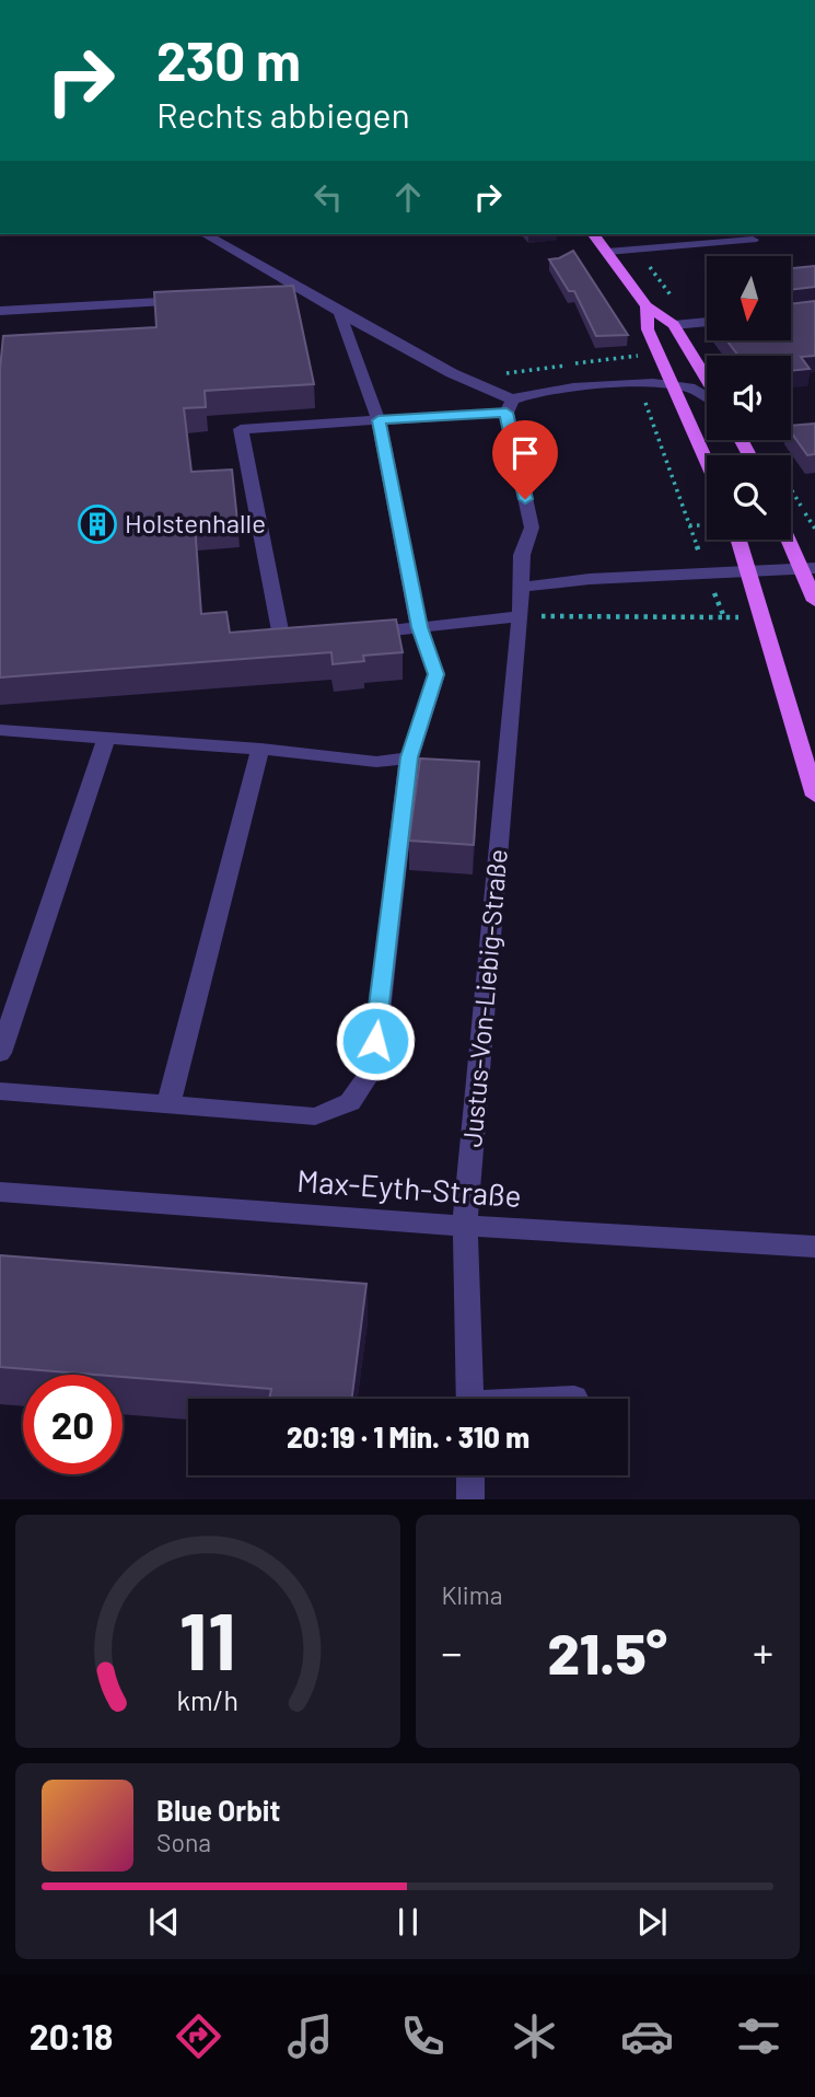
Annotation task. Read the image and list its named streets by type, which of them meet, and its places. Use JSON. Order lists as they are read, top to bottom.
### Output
{
  "streets": {
    "street": ["Justus-Von-Liebig-Straße", "Max-Eyth-Straße"]
  },
  "crossings": [
    ["Justus-Von-Liebig-Straße", "Max-Eyth-Straße"]
  ],
  "places": {
    "building": ["Holstenhalle"]
  },
  "north": "bottom",
  "page": {
    "turn": ["230 m", "Rechts abbiegen"],
    "limit": "20",
    "trip": "20:19 · 1 Min. · 310 m",
    "tile": "Klima",
    "heat": ["−", "21.5°", "+"],
    "song": ["Blue Orbit", "Sona"],
    "tabs": "20:18",
    "gauge": ["11", "km/h"]
  }
}
